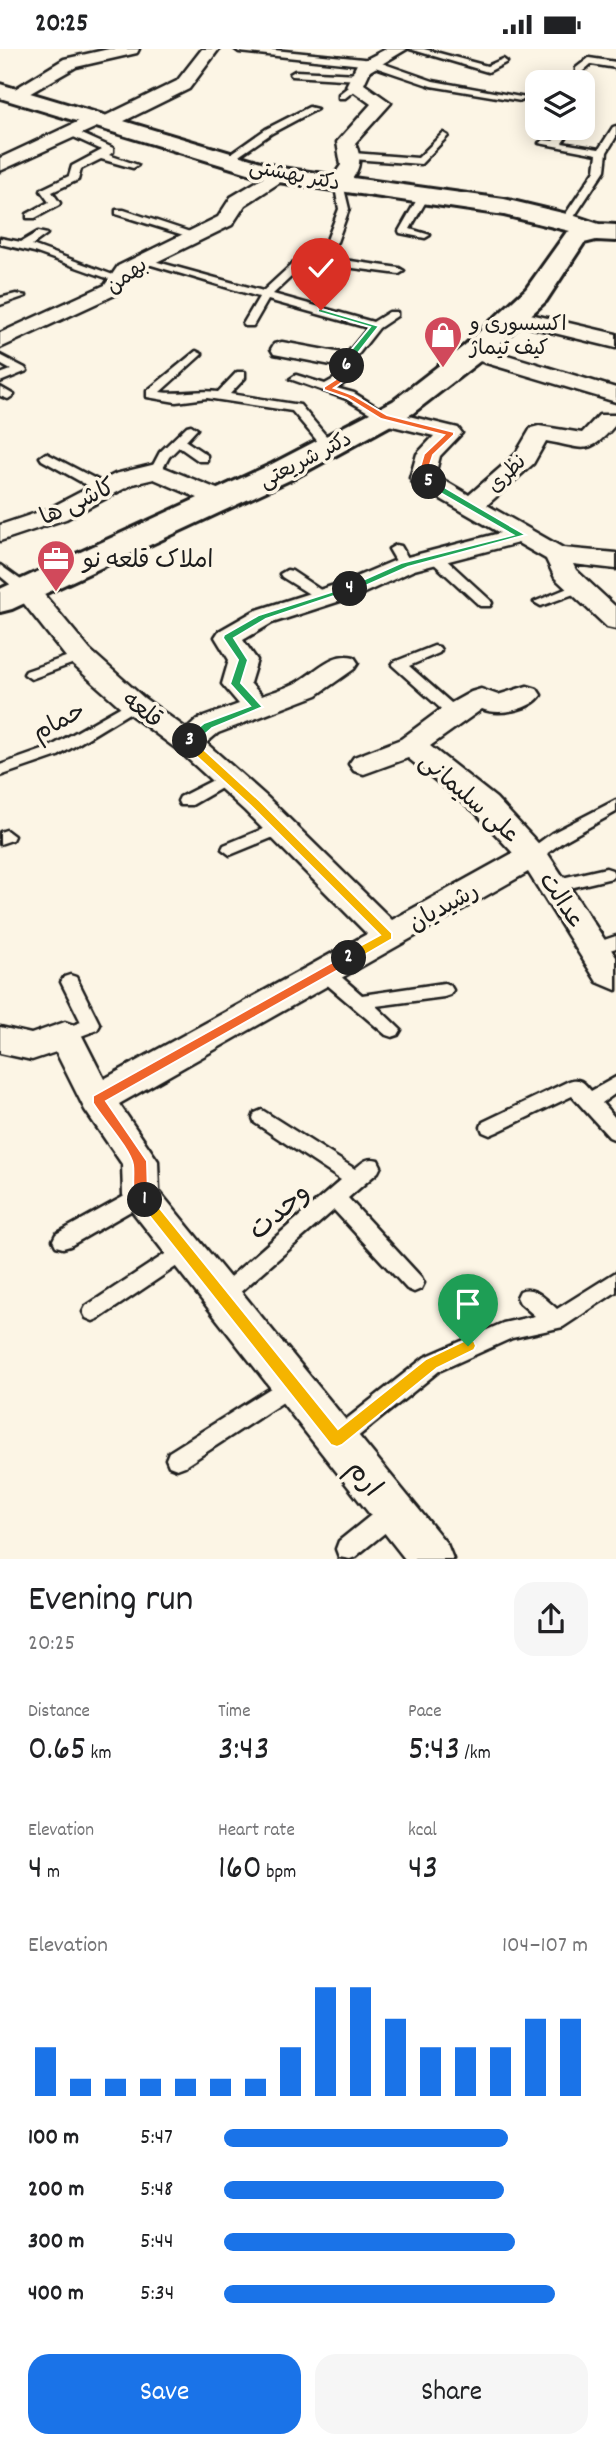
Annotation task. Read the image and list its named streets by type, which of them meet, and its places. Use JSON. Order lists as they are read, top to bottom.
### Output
{
  "streets": {
    "main road": ["دکتر بهشتی", "دکتر شریعتی"],
    "street": [
      "بهمن",
      "نظری",
      "کاشی ها",
      "قلعه",
      "علی سلیمانی",
      "عدالت",
      "رشیدیان",
      "ارم"
    ],
    "lane": ["حمام", "وحدت"]
  },
  "crossings": [
    ["دکتر بهشتی", "بهمن"],
    ["دکتر بهشتی", "دکتر شریعتی"],
    ["دکتر شریعتی", "قلعه"],
    ["قلعه", "حمام"],
    ["قلعه", "رشیدیان"],
    ["علی سلیمانی", "عدالت"],
    ["علی سلیمانی", "رشیدیان"],
    ["عدالت", "رشیدیان"],
    ["وحدت", "ارم"]
  ],
  "places": {
    "shop": ["اکسسوری و کیف تیماژ"],
    "office": ["املاک قلعه نو"]
  },
  "page": {
    "status": "20:25",
    "pins": [
      "6",
      "5",
      "4",
      "3",
      "2",
      "1"
    ],
    "heading": ["Evening run", "20:25"],
    "stats": [
      ["Distance", "0.65 km"],
      ["Time", "3:43"],
      ["Pace", "5:43 /km"],
      ["Elevation", "4 m"],
      ["Heart rate", "160 bpm"],
      ["kcal", "43"]
    ],
    "chart": ["Elevation", "104–107 m"],
    "list": [
      {
        "name": "100 m",
        "note": "5:47"
      },
      {
        "name": "200 m",
        "note": "5:48"
      },
      {
        "name": "300 m",
        "note": "5:44"
      },
      {
        "name": "400 m",
        "note": "5:34"
      }
    ],
    "buttons": ["Save", "Share"]
  }
}
